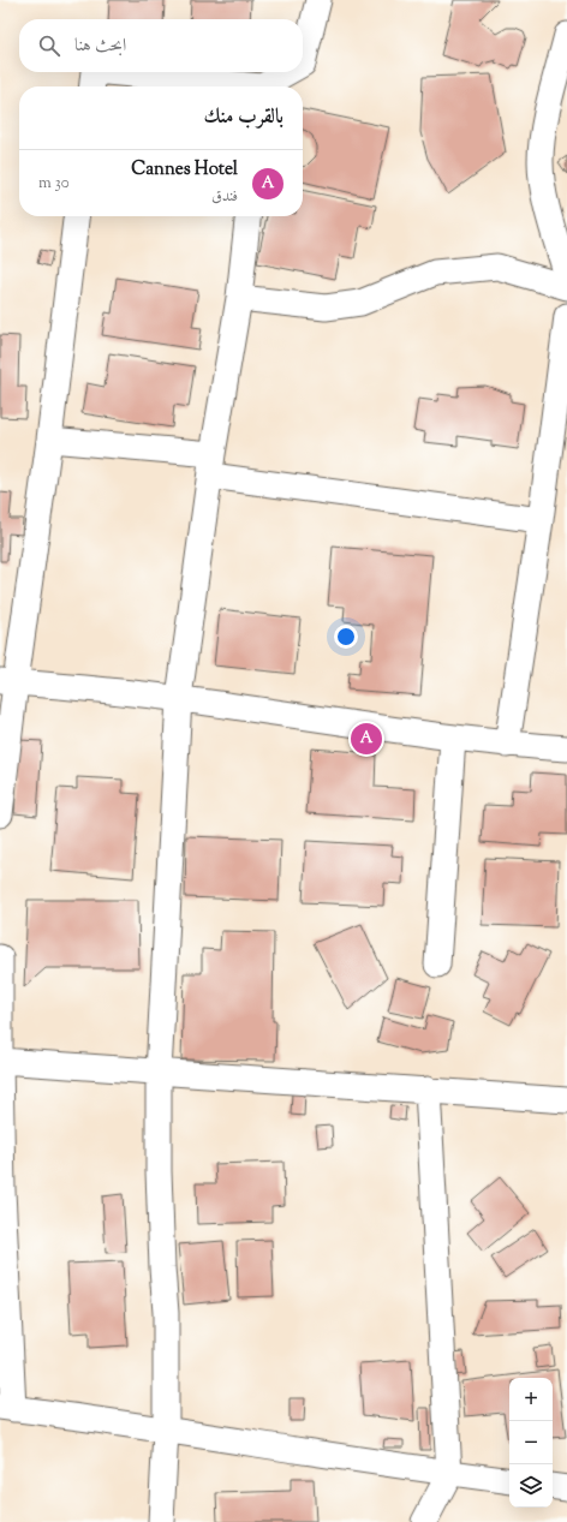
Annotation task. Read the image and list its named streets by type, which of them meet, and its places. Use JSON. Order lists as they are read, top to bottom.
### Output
{
  "page": {
    "search": "ابحث هنا",
    "heading": "بالقرب منك",
    "list": [
      {
        "mark": "A",
        "name": "Cannes Hotel",
        "note": "فندق",
        "value": "30 m"
      }
    ],
    "pins": "A",
    "map_buttons": ["+", "−"]
  }
}
